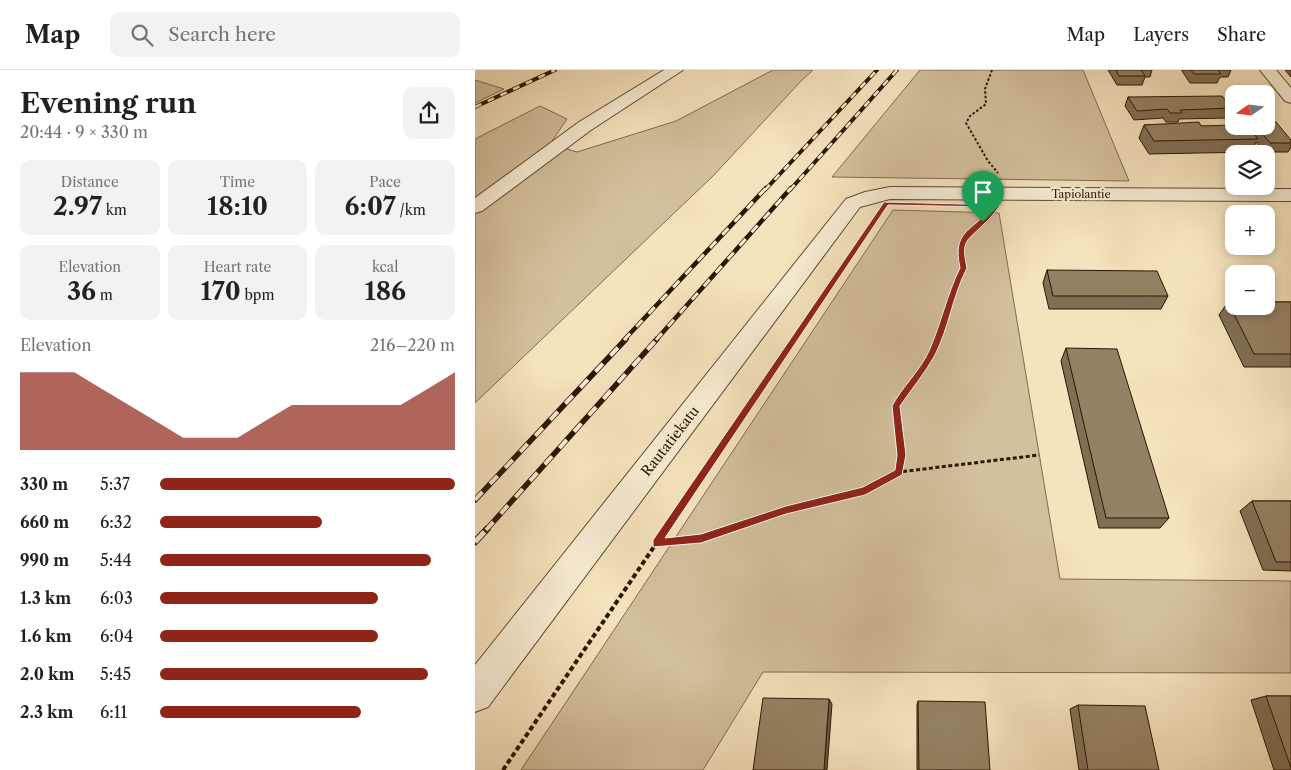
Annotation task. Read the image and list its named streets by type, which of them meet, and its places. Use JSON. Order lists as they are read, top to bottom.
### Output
{
  "streets": {
    "street": ["Tapiolantie", "Rautatiekatu"]
  },
  "crossings": [
    ["Tapiolantie", "Rautatiekatu"]
  ],
  "north": "left",
  "page": {
    "header": "Map",
    "search": "Search here",
    "nav": ["Map", "Layers", "Share"],
    "heading": ["Evening run", "20:44 · 9 × 330 m"],
    "map_buttons": ["+", "−"],
    "stats": [
      ["Distance", "2.97 km"],
      ["Time", "18:10"],
      ["Pace", "6:07 /km"],
      ["Elevation", "36 m"],
      ["Heart rate", "170 bpm"],
      ["kcal", "186"]
    ],
    "chart": ["Elevation", "216–220 m"],
    "list": [
      {
        "name": "330 m",
        "note": "5:37"
      },
      {
        "name": "660 m",
        "note": "6:32"
      },
      {
        "name": "990 m",
        "note": "5:44"
      },
      {
        "name": "1.3 km",
        "note": "6:03"
      },
      {
        "name": "1.6 km",
        "note": "6:04"
      },
      {
        "name": "2.0 km",
        "note": "5:45"
      },
      {
        "name": "2.3 km",
        "note": "6:11"
      }
    ]
  }
}
